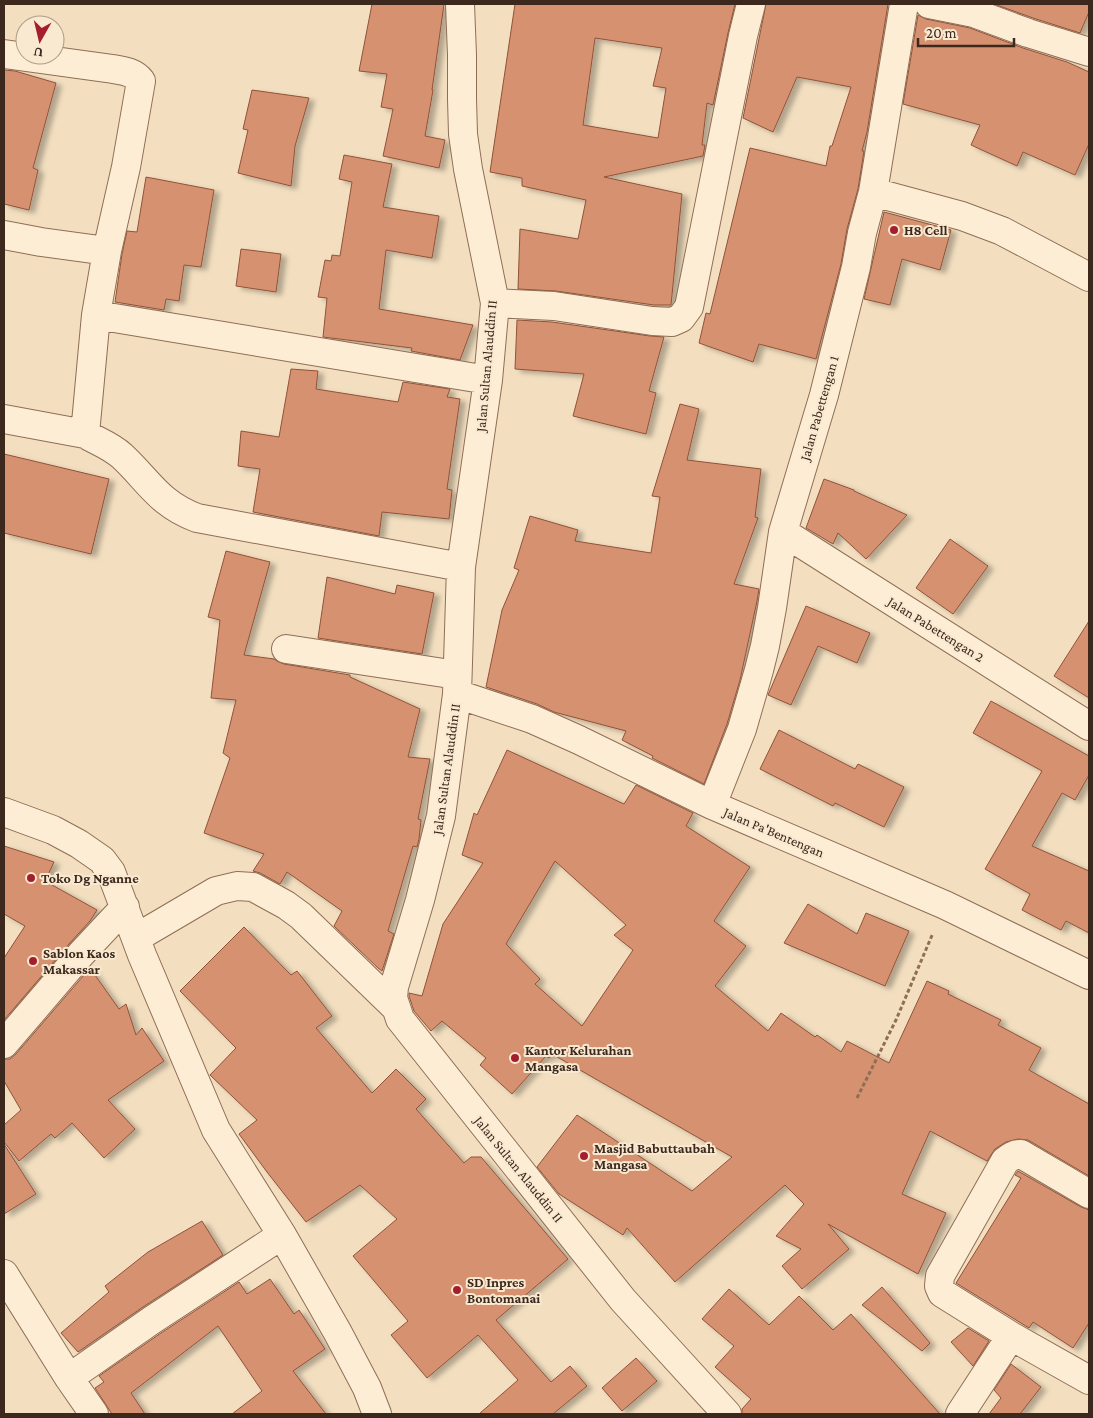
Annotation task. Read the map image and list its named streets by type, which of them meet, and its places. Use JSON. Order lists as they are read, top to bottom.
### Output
{
  "streets": {
    "street": [
      "Jalan Sultan Alauddin II",
      "Jalan Pabettengan 1",
      "Jalan Pabettengan 2",
      "Jalan Pa'Bentengan"
    ]
  },
  "crossings": [
    ["Jalan Sultan Alauddin II", "Jalan Pa'Bentengan"],
    ["Jalan Pabettengan 1", "Jalan Pabettengan 2"],
    ["Jalan Pabettengan 1", "Jalan Pa'Bentengan"]
  ],
  "places": [
    "H8 Cell",
    "Toko Dg Nganne",
    "Sablon Kaos Makassar",
    "Kantor Kelurahan Mangasa",
    "Masjid Babuttaubah Mangasa",
    "SD Inpres Bontomanai"
  ],
  "scale_bar": "20 m",
  "north": "bottom"
}
